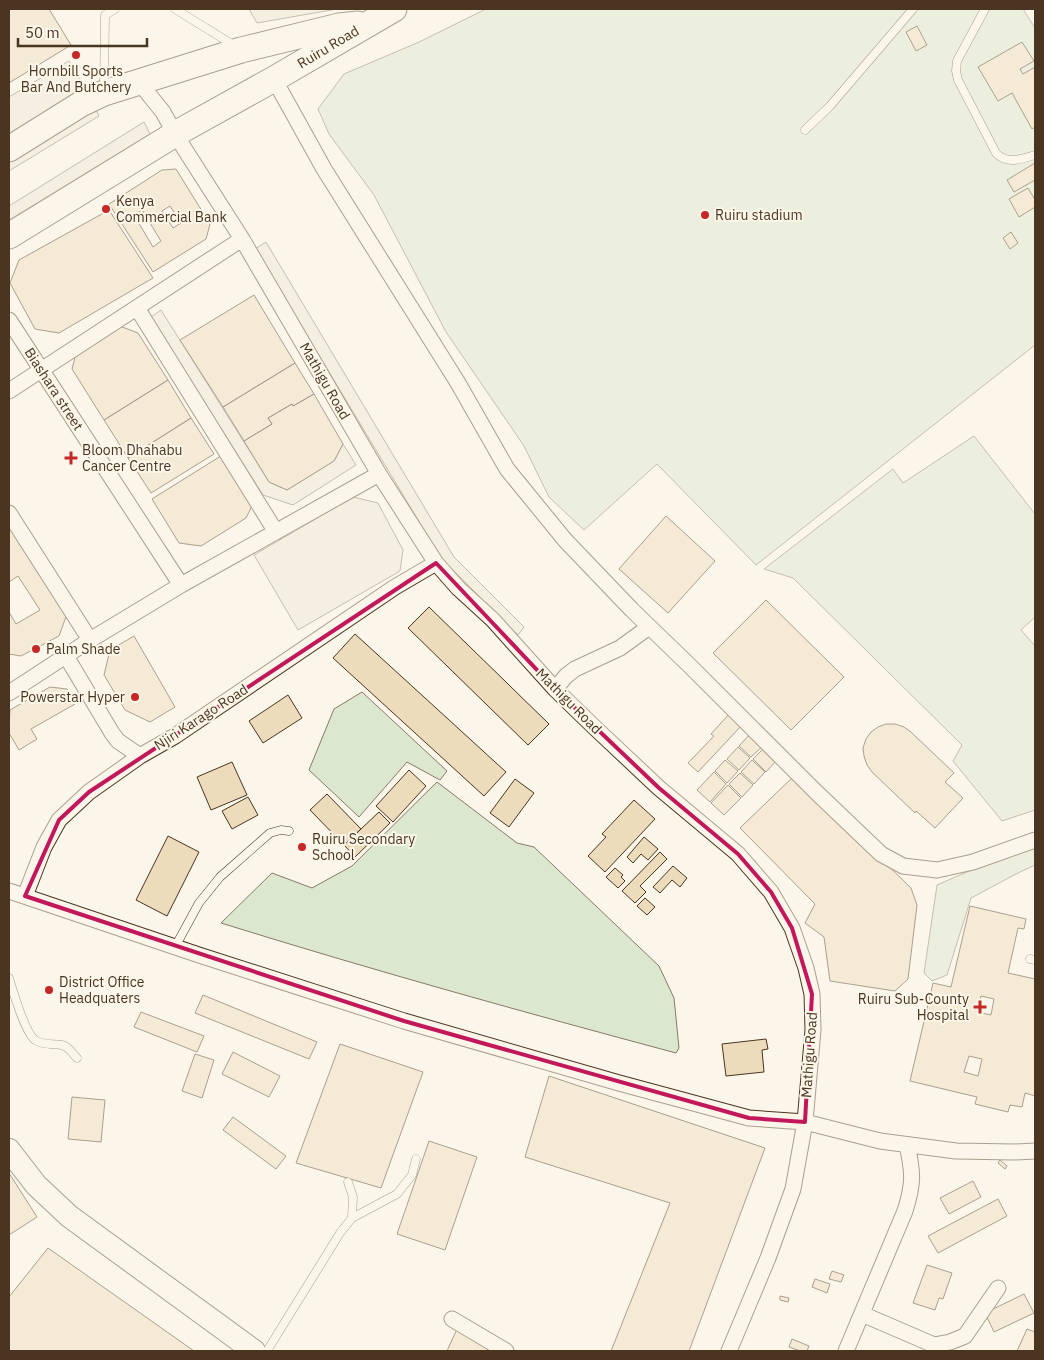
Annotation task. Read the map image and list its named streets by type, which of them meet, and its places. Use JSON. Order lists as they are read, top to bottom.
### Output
{
  "streets": {
    "main road": ["Ruiru Road"],
    "street": ["Mathigu Road", "Biashara street", "Njiri Karago Road"]
  },
  "crossings": [
    ["Ruiru Road", "Mathigu Road"],
    ["Mathigu Road", "Njiri Karago Road"]
  ],
  "places": {
    "other": [
      "Hornbill Sports Bar And Butchery",
      "Kenya Commercial Bank",
      "Ruiru stadium",
      "Palm Shade",
      "Powerstar Hyper",
      "Ruiru Secondary School",
      "District Office Headquaters"
    ],
    "health": ["Bloom Dhahabu Cancer Centre", "Ruiru Sub-County Hospital"]
  },
  "scale_bar": "50 m"
}
